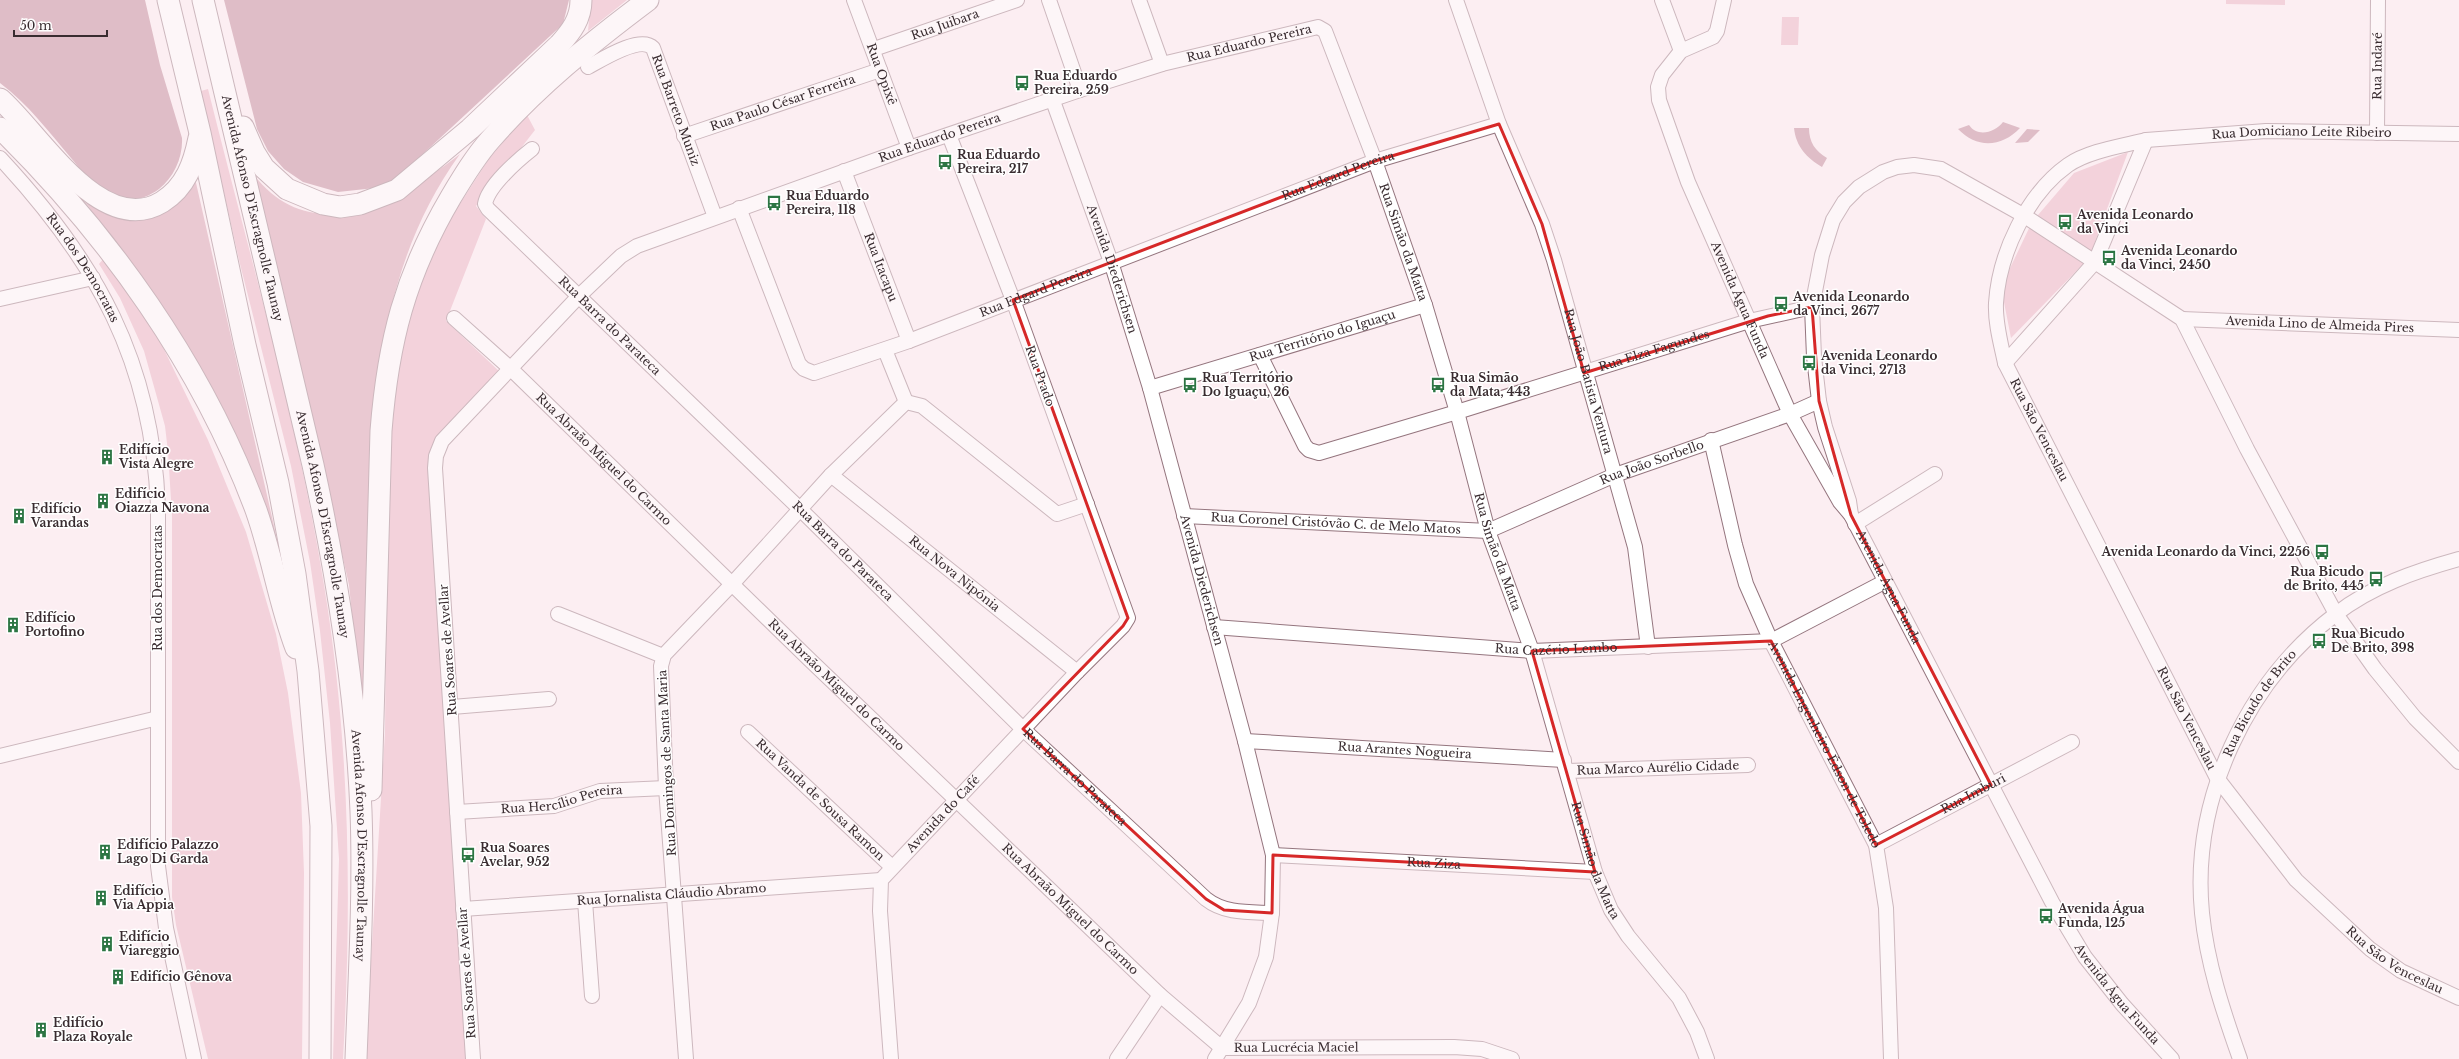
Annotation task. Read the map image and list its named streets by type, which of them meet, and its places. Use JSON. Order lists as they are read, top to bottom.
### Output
{
  "streets": {
    "highway": ["Avenida Afonso D'Escragnolle Taunay"],
    "street": [
      "Rua Juibara",
      "Rua Eduardo Pereira",
      "Rua Indaré",
      "Rua Opixê",
      "Rua Paulo César Ferreira",
      "Rua Barreto Muniz",
      "Rua Domiciano Leite Ribeiro",
      "Rua Edgard Pereira",
      "Rua Simão da Matta",
      "Rua Itacapu",
      "Rua dos Democratas",
      "Avenida Diederichsen",
      "Avenida Água Funda",
      "Avenida Lino de Almeida Pires",
      "Rua Barra do Parateca",
      "Rua Território do Iguaçu",
      "Rua Elza Fagundes",
      "Rua Prado",
      "Rua João Batista Ventura",
      "Rua São Venceslau",
      "Rua Abraão Miguel do Carmo",
      "Rua João Sorbello",
      "Rua Coronel Cristóvão C. de Melo Matos",
      "Rua Nova Nipônia",
      "Rua Cazério Lembo",
      "Rua Soares de Avellar",
      "Rua Bicudo de Brito",
      "Avenida Engenheiro Édson de Toledo",
      "Rua Arantes Nogueira",
      "Rua Domingos de Santa Maria",
      "Rua Marco Aurélio Cidade",
      "Rua Imburi",
      "Rua Hercílio Pereira",
      "Rua Vanda de Sousa Ramon",
      "Avenida do Café",
      "Rua Ziza",
      "Rua Jornalista Cláudio Abramo",
      "Rua Lucrécia Maciel"
    ]
  },
  "crossings": [
    ["Rua Juibara", "Rua Opixê"],
    ["Rua Eduardo Pereira", "Rua Opixê"],
    ["Rua Eduardo Pereira", "Rua Barreto Muniz"],
    ["Rua Eduardo Pereira", "Rua Edgard Pereira"],
    ["Rua Eduardo Pereira", "Rua Simão da Matta"],
    ["Rua Eduardo Pereira", "Rua Itacapu"],
    ["Rua Eduardo Pereira", "Avenida Diederichsen"],
    ["Rua Eduardo Pereira", "Rua Barra do Parateca"],
    ["Rua Eduardo Pereira", "Rua Prado"],
    ["Rua Eduardo Pereira", "Rua Soares de Avellar"],
    ["Rua Indaré", "Rua Domiciano Leite Ribeiro"],
    ["Rua Opixê", "Rua Paulo César Ferreira"],
    ["Rua Paulo César Ferreira", "Rua Barreto Muniz"],
    ["Rua Domiciano Leite Ribeiro", "Rua São Venceslau"],
    ["Rua Edgard Pereira", "Rua Simão da Matta"],
    ["Rua Edgard Pereira", "Rua Itacapu"],
    ["Rua Edgard Pereira", "Avenida Diederichsen"],
    ["Rua Edgard Pereira", "Rua Prado"],
    ["Rua Edgard Pereira", "Rua João Batista Ventura"],
    ["Rua Simão da Matta", "Rua Território do Iguaçu"],
    ["Rua Simão da Matta", "Rua Elza Fagundes"],
    ["Rua Simão da Matta", "Rua João Sorbello"],
    ["Rua Simão da Matta", "Rua Coronel Cristóvão C. de Melo Matos"],
    ["Rua Simão da Matta", "Rua Cazério Lembo"],
    ["Rua Simão da Matta", "Rua Arantes Nogueira"],
    ["Rua Simão da Matta", "Rua Marco Aurélio Cidade"],
    ["Rua Simão da Matta", "Rua Ziza"],
    ["Avenida Diederichsen", "Rua Barra do Parateca"],
    ["Avenida Diederichsen", "Rua Território do Iguaçu"],
    ["Avenida Diederichsen", "Rua Abraão Miguel do Carmo"],
    ["Avenida Diederichsen", "Rua Coronel Cristóvão C. de Melo Matos"],
    ["Avenida Diederichsen", "Rua Cazério Lembo"],
    ["Avenida Diederichsen", "Rua Arantes Nogueira"],
    ["Avenida Diederichsen", "Rua Ziza"],
    ["Avenida Diederichsen", "Rua Lucrécia Maciel"],
    ["Avenida Água Funda", "Rua Elza Fagundes"],
    ["Avenida Água Funda", "Rua João Sorbello"],
    ["Avenida Água Funda", "Rua Cazério Lembo"],
    ["Avenida Água Funda", "Rua Imburi"],
    ["Rua Barra do Parateca", "Rua Soares de Avellar"],
    ["Rua Barra do Parateca", "Rua Domingos de Santa Maria"],
    ["Rua Barra do Parateca", "Avenida do Café"],
    ["Rua Território do Iguaçu", "Rua Elza Fagundes"],
    ["Rua Elza Fagundes", "Rua João Batista Ventura"],
    ["Rua Prado", "Avenida do Café"],
    ["Rua João Batista Ventura", "Rua João Sorbello"],
    ["Rua João Batista Ventura", "Rua Cazério Lembo"],
    ["Rua São Venceslau", "Rua Bicudo de Brito"],
    ["Rua Abraão Miguel do Carmo", "Rua Soares de Avellar"],
    ["Rua Abraão Miguel do Carmo", "Rua Domingos de Santa Maria"],
    ["Rua Abraão Miguel do Carmo", "Avenida do Café"],
    ["Rua Abraão Miguel do Carmo", "Rua Lucrécia Maciel"],
    ["Rua João Sorbello", "Rua Coronel Cristóvão C. de Melo Matos"],
    ["Rua João Sorbello", "Avenida Engenheiro Édson de Toledo"],
    ["Rua Nova Nipônia", "Rua Domingos de Santa Maria"],
    ["Rua Nova Nipônia", "Avenida do Café"],
    ["Rua Cazério Lembo", "Avenida Engenheiro Édson de Toledo"],
    ["Rua Soares de Avellar", "Rua Hercílio Pereira"],
    ["Rua Soares de Avellar", "Rua Jornalista Cláudio Abramo"],
    ["Avenida Engenheiro Édson de Toledo", "Rua Imburi"],
    ["Rua Arantes Nogueira", "Rua Marco Aurélio Cidade"],
    ["Rua Domingos de Santa Maria", "Rua Hercílio Pereira"],
    ["Rua Domingos de Santa Maria", "Rua Jornalista Cláudio Abramo"],
    ["Rua Vanda de Sousa Ramon", "Avenida do Café"],
    ["Avenida do Café", "Rua Jornalista Cláudio Abramo"]
  ],
  "places": {
    "bus stop": [
      "Rua Eduardo Pereira, 259",
      "Rua Eduardo Pereira, 217",
      "Rua Eduardo Pereira, 118",
      "Avenida Leonardo da Vinci",
      "Avenida Leonardo da Vinci, 2450",
      "Avenida Leonardo da Vinci, 2677",
      "Avenida Leonardo da Vinci, 2713",
      "Rua Território Do Iguaçu, 26",
      "Rua Simão da Mata, 443",
      "Avenida Leonardo da Vinci, 2256",
      "Rua Bicudo de Brito, 445",
      "Rua Bicudo De Brito, 398",
      "Rua Soares Avelar, 952",
      "Avenida Água Funda, 125"
    ],
    "building": [
      "Edifício Vista Alegre",
      "Edifício Oiazza Navona",
      "Edifício Varandas",
      "Edifício Portofino",
      "Edifício Palazzo Lago Di Garda",
      "Edifício Via Appia",
      "Edifício Viareggio",
      "Edifício Gênova",
      "Edifício Plaza Royale"
    ]
  },
  "scale_bar": "50 m"
}
